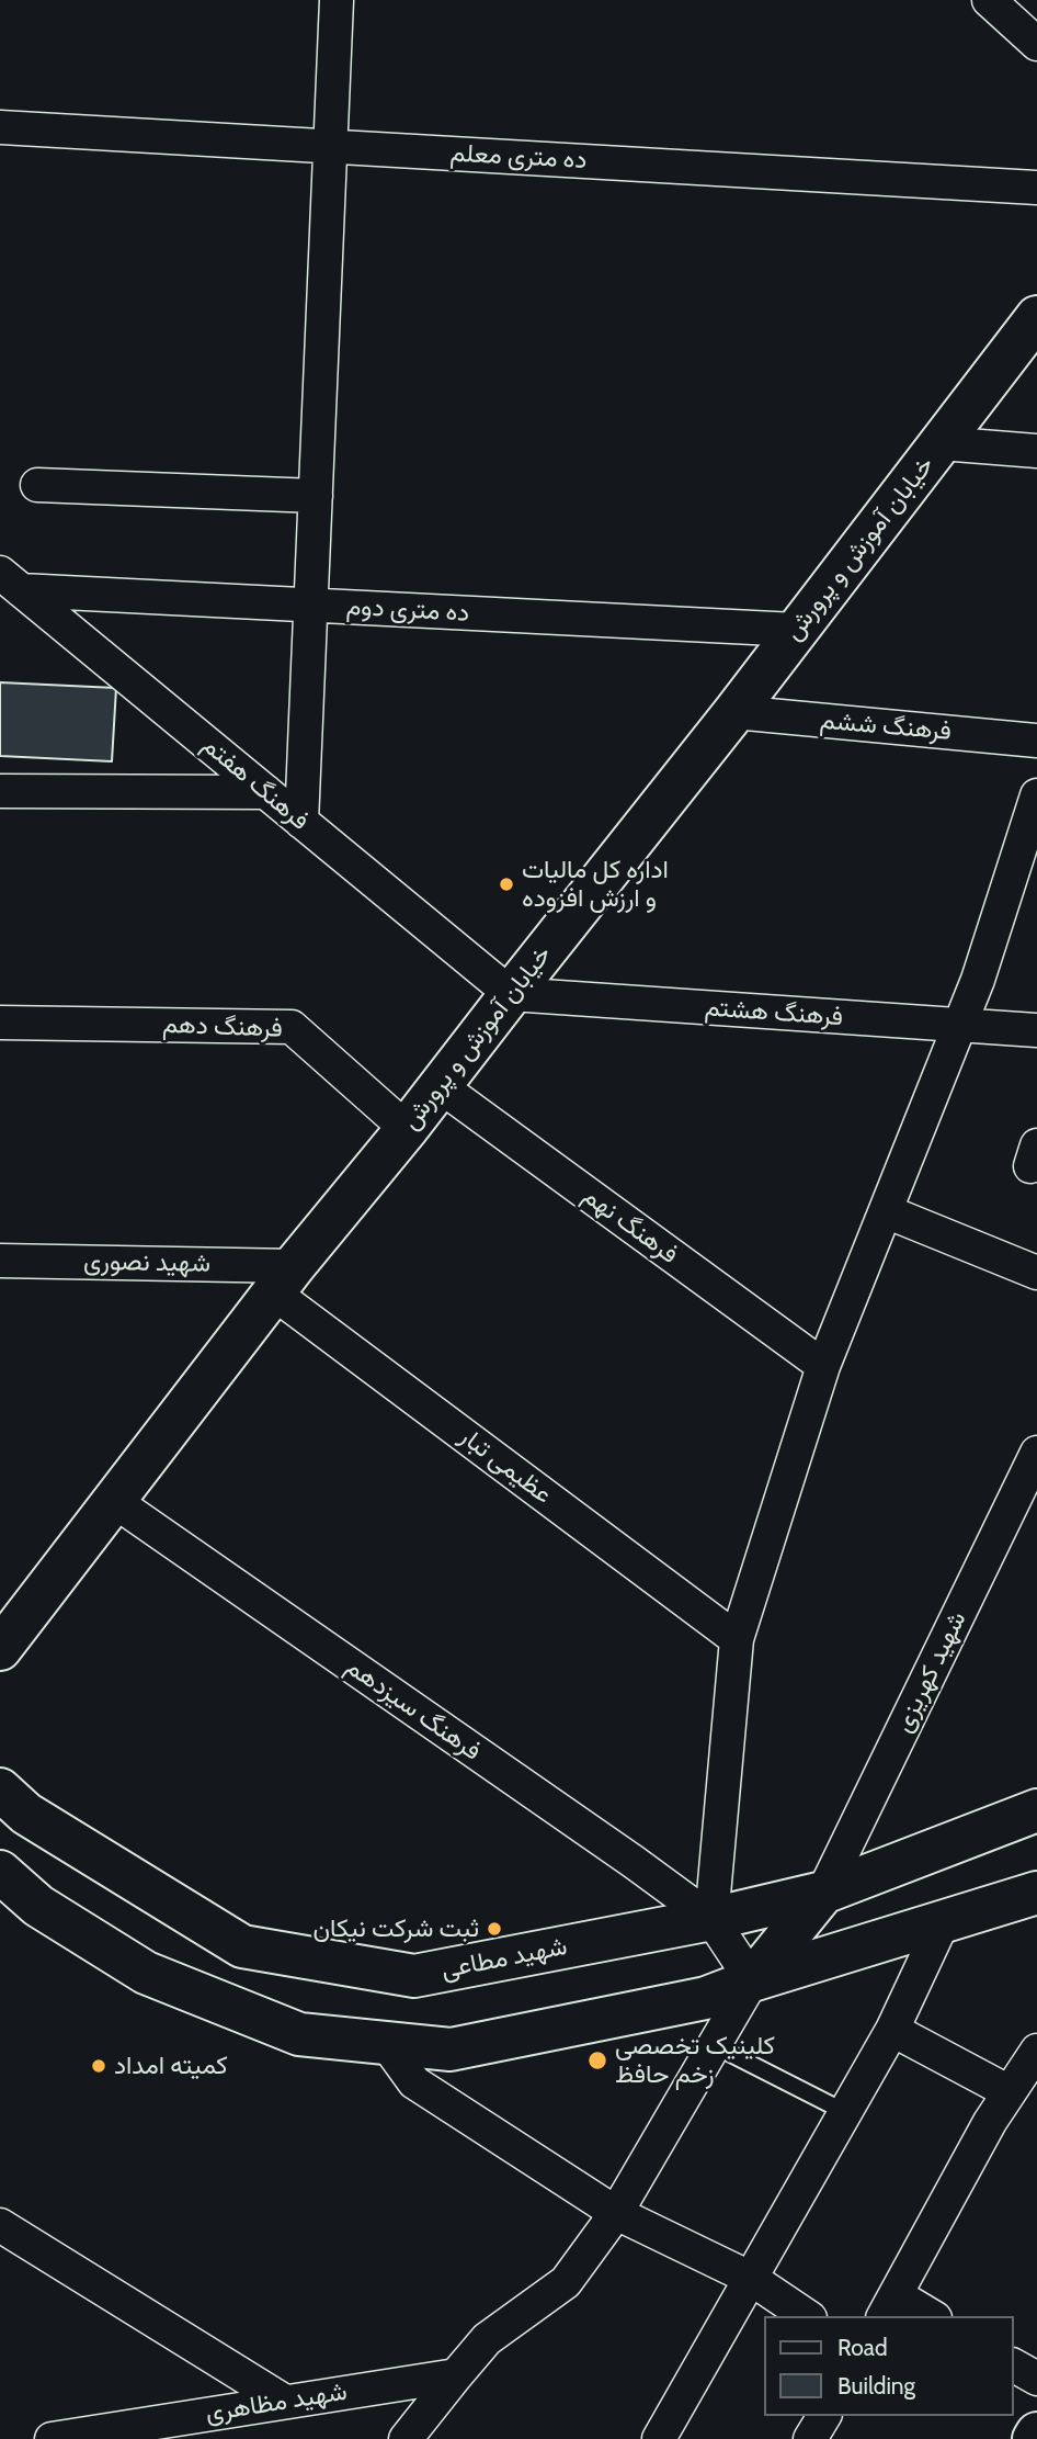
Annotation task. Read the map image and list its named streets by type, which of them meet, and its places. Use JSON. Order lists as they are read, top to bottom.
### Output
{
  "streets": {
    "street": [
      "ده متری معلم",
      "خیابان آموزش و پرورش",
      "ده متری دوم",
      "فرهنگ ششم",
      "فرهنگ هفتم",
      "فرهنگ هشتم",
      "فرهنگ دهم",
      "فرهنگ نهم",
      "شهید نصوری",
      "عظیمی تبار",
      "شهید کهریزی",
      "فرهنگ سیزدهم",
      "شهید مطاعی",
      "شهید مظاهری"
    ]
  },
  "crossings": [
    ["خیابان آموزش و پرورش", "ده متری دوم"],
    ["خیابان آموزش و پرورش", "فرهنگ ششم"],
    ["خیابان آموزش و پرورش", "فرهنگ هفتم"],
    ["خیابان آموزش و پرورش", "فرهنگ هشتم"],
    ["خیابان آموزش و پرورش", "فرهنگ دهم"],
    ["خیابان آموزش و پرورش", "فرهنگ نهم"],
    ["خیابان آموزش و پرورش", "شهید نصوری"],
    ["خیابان آموزش و پرورش", "عظیمی تبار"],
    ["خیابان آموزش و پرورش", "فرهنگ سیزدهم"],
    ["ده متری دوم", "فرهنگ هفتم"],
    ["فرهنگ هفتم", "فرهنگ هشتم"],
    ["شهید نصوری", "عظیمی تبار"],
    ["شهید کهریزی", "شهید مطاعی"],
    ["فرهنگ سیزدهم", "شهید مطاعی"]
  ],
  "places": [
    "اداره کل مالیات و ارزش افزوده",
    "ثبت شرکت نیکان",
    "کلینیک تخصصی زخم حافظ",
    "کمیته امداد"
  ],
  "legend": ["Road", "Building"]
}
